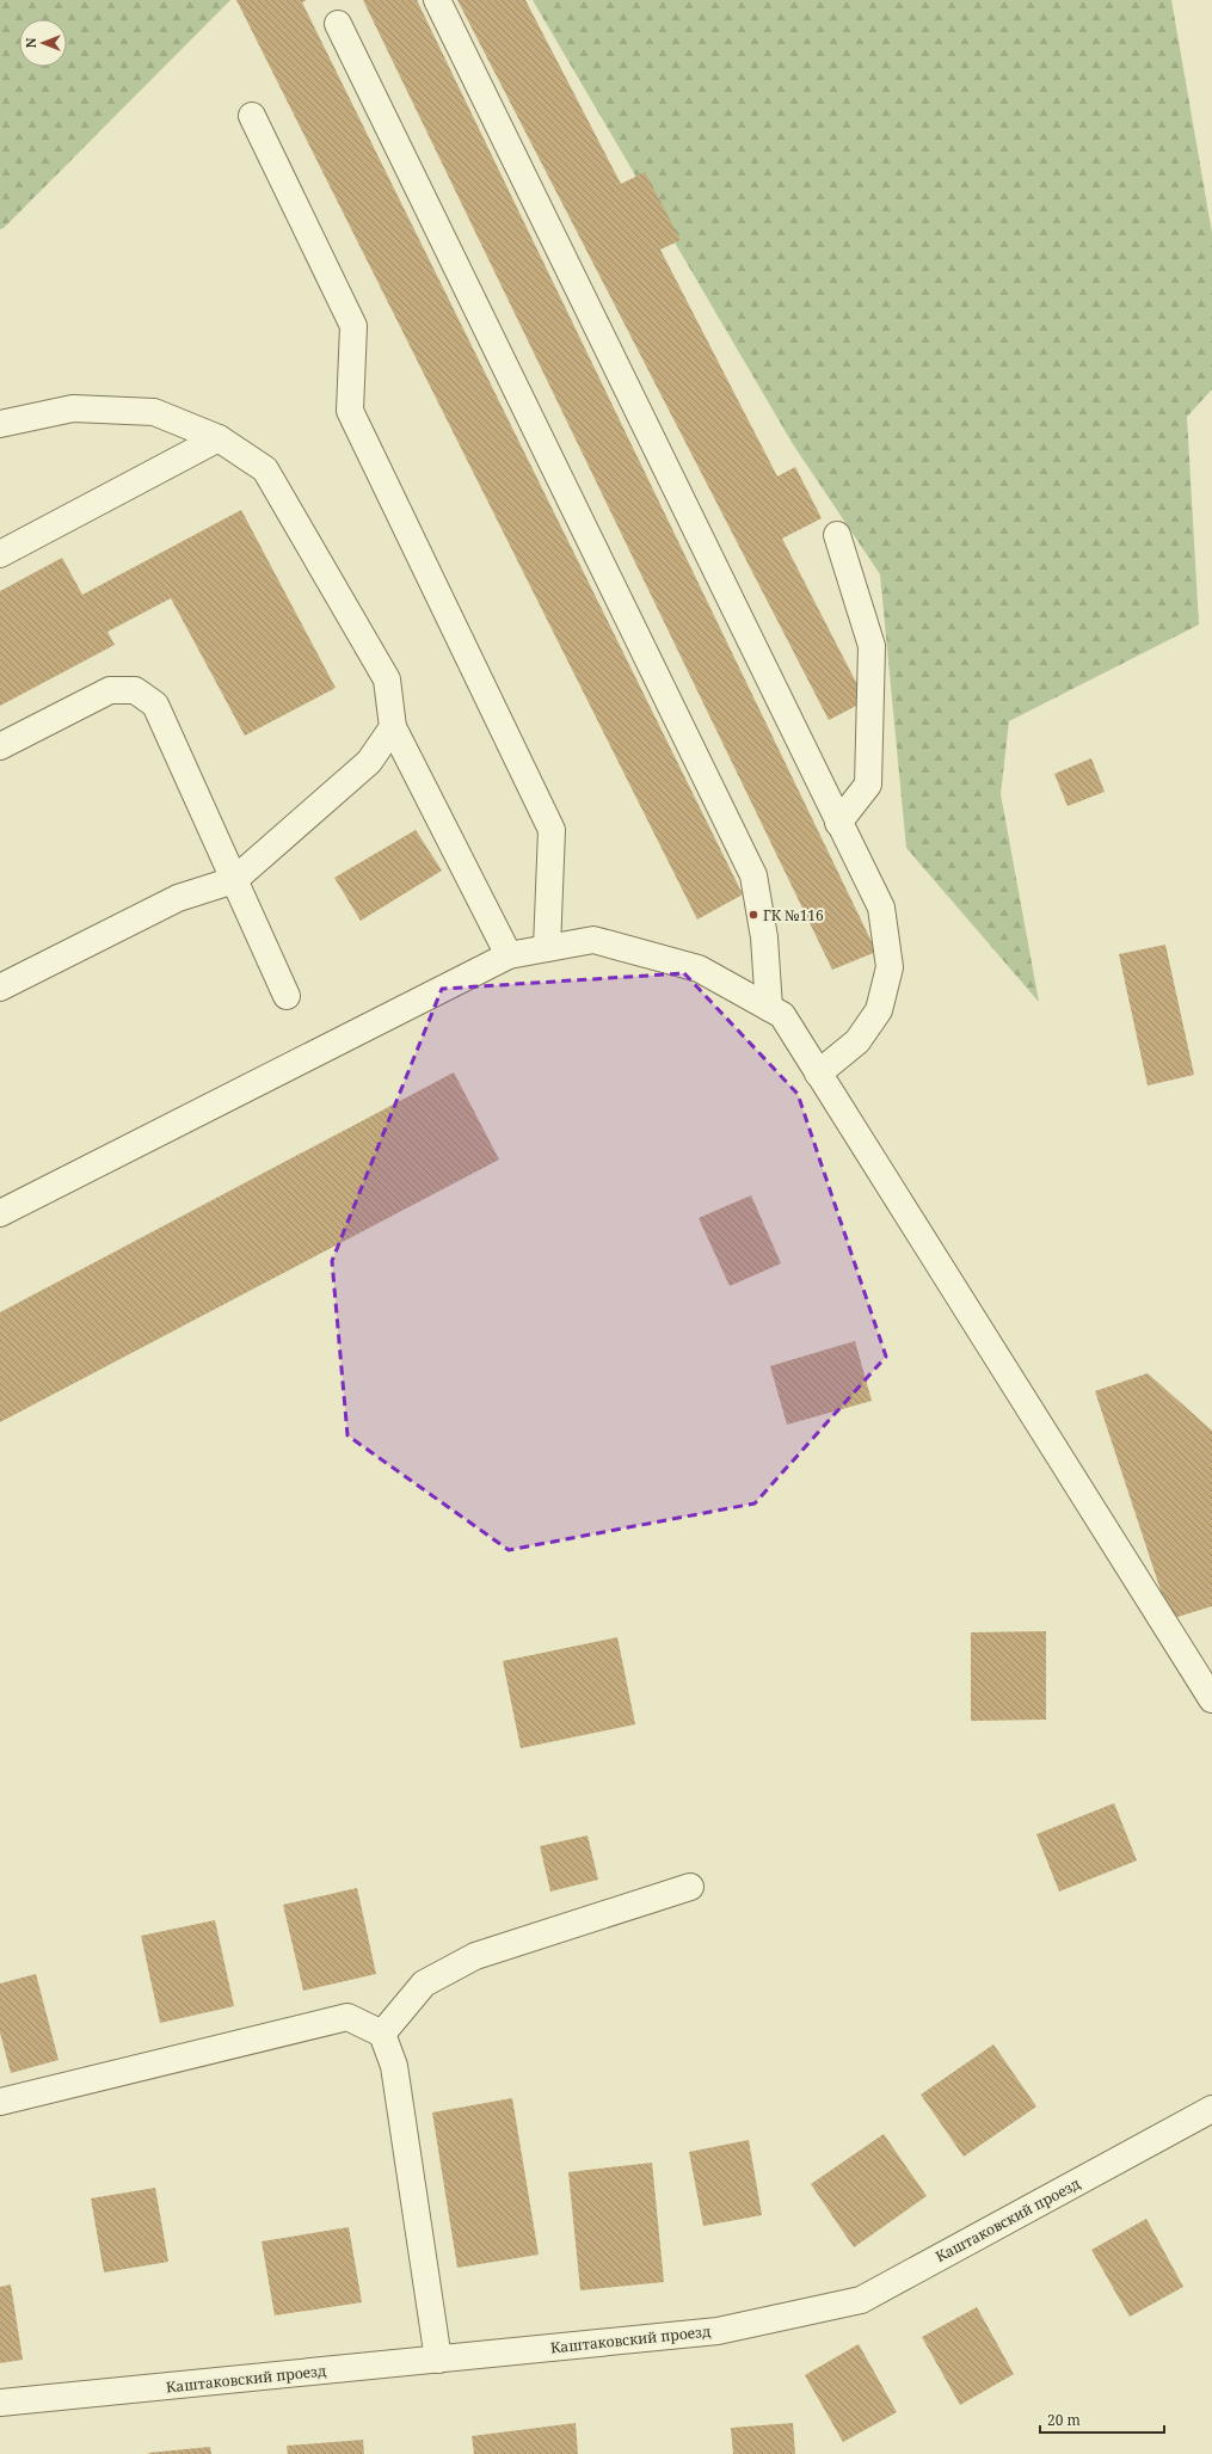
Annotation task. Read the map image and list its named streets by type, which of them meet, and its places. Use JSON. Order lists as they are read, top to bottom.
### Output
{
  "streets": {
    "street": ["Каштаковский проезд"]
  },
  "places": ["ГК №116"],
  "scale_bar": "20 m",
  "north": "left"
}
